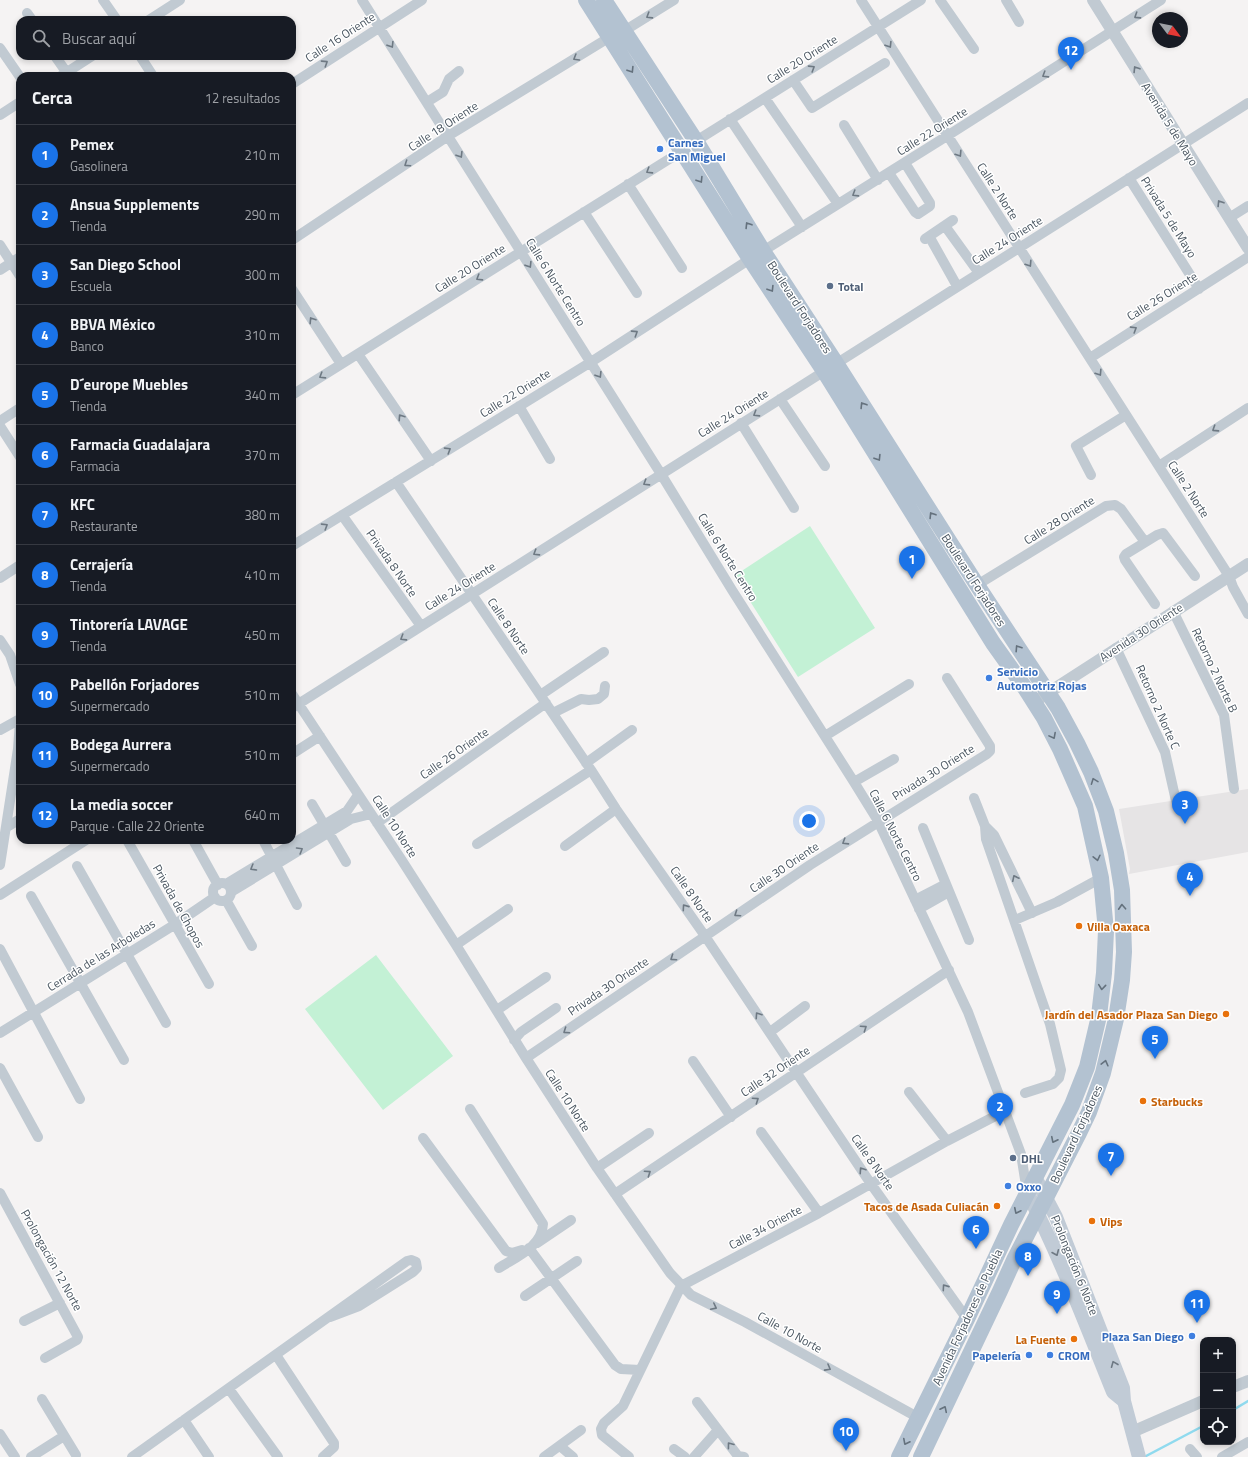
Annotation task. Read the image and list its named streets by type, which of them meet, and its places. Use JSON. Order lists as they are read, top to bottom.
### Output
{
  "streets": {
    "main road": ["Boulevard Forjadores", "Prolongación 6 Norte", "Avenida Forjadores de Puebla"],
    "street": [
      "Calle 16 Oriente",
      "Calle 20 Oriente",
      "Avenida 5 de Mayo",
      "Calle 18 Oriente",
      "Calle 22 Oriente",
      "Calle 2 Norte",
      "Privada 5 de Mayo",
      "Calle 24 Oriente",
      "Calle 6 Norte Centro",
      "Calle 26 Oriente",
      "Calle 28 Oriente",
      "Privada 8 Norte",
      "Calle 8 Norte",
      "Avenida 30 Oriente",
      "Retorno 2 Norte B",
      "Retorno 2 Norte C",
      "Privada 30 Oriente",
      "Calle 10 Norte",
      "Calle 30 Oriente",
      "Privada de Chopos",
      "Cerrada de las Arboledas",
      "Calle 32 Oriente",
      "Calle 34 Oriente",
      "Prolongación 12 Norte"
    ]
  },
  "crossings": [
    ["Calle 16 Oriente", "Calle 6 Norte Centro"],
    ["Calle 20 Oriente", "Calle 2 Norte"],
    ["Calle 20 Oriente", "Calle 6 Norte Centro"],
    ["Calle 20 Oriente", "Boulevard Forjadores"],
    ["Avenida 5 de Mayo", "Calle 22 Oriente"],
    ["Avenida 5 de Mayo", "Calle 24 Oriente"],
    ["Calle 18 Oriente", "Calle 6 Norte Centro"],
    ["Calle 18 Oriente", "Boulevard Forjadores"],
    ["Calle 22 Oriente", "Calle 2 Norte"],
    ["Calle 22 Oriente", "Calle 6 Norte Centro"],
    ["Calle 22 Oriente", "Boulevard Forjadores"],
    ["Calle 22 Oriente", "Privada 8 Norte"],
    ["Calle 22 Oriente", "Calle 8 Norte"],
    ["Calle 2 Norte", "Calle 24 Oriente"],
    ["Calle 2 Norte", "Calle 26 Oriente"],
    ["Calle 2 Norte", "Avenida 30 Oriente"],
    ["Privada 5 de Mayo", "Calle 24 Oriente"],
    ["Privada 5 de Mayo", "Calle 26 Oriente"],
    ["Calle 24 Oriente", "Calle 6 Norte Centro"],
    ["Calle 24 Oriente", "Boulevard Forjadores"],
    ["Calle 24 Oriente", "Privada 8 Norte"],
    ["Calle 24 Oriente", "Calle 8 Norte"],
    ["Calle 6 Norte Centro", "Boulevard Forjadores"],
    ["Calle 6 Norte Centro", "Privada 30 Oriente"],
    ["Calle 6 Norte Centro", "Calle 30 Oriente"],
    ["Calle 6 Norte Centro", "Calle 32 Oriente"],
    ["Calle 6 Norte Centro", "Calle 34 Oriente"],
    ["Calle 6 Norte Centro", "Prolongación 6 Norte"],
    ["Calle 6 Norte Centro", "Avenida Forjadores de Puebla"],
    ["Calle 26 Oriente", "Calle 8 Norte"],
    ["Calle 26 Oriente", "Calle 10 Norte"],
    ["Boulevard Forjadores", "Calle 28 Oriente"],
    ["Boulevard Forjadores", "Avenida 30 Oriente"],
    ["Boulevard Forjadores", "Prolongación 6 Norte"],
    ["Boulevard Forjadores", "Avenida Forjadores de Puebla"],
    ["Calle 8 Norte", "Privada 30 Oriente"],
    ["Calle 8 Norte", "Calle 30 Oriente"],
    ["Calle 8 Norte", "Calle 32 Oriente"],
    ["Calle 8 Norte", "Calle 34 Oriente"],
    ["Calle 8 Norte", "Avenida Forjadores de Puebla"],
    ["Avenida 30 Oriente", "Retorno 2 Norte B"],
    ["Avenida 30 Oriente", "Retorno 2 Norte C"],
    ["Privada 30 Oriente", "Calle 10 Norte"],
    ["Privada 30 Oriente", "Calle 30 Oriente"],
    ["Calle 10 Norte", "Calle 32 Oriente"],
    ["Calle 10 Norte", "Calle 34 Oriente"],
    ["Calle 10 Norte", "Avenida Forjadores de Puebla"],
    ["Privada de Chopos", "Cerrada de las Arboledas"],
    ["Prolongación 6 Norte", "Avenida Forjadores de Puebla"]
  ],
  "one_way": [
    "Calle 16 Oriente",
    "Avenida 5 de Mayo",
    "Calle 18 Oriente",
    "Calle 2 Norte",
    "Calle 24 Oriente",
    "Calle 30 Oriente",
    "Calle 32 Oriente"
  ],
  "places": [
    "Carnes San Miguel",
    "Total",
    "Servicio Automotriz Rojas",
    "Villa Oaxaca",
    "Jardín del Asador Plaza San Diego",
    "Starbucks",
    "DHL",
    "Oxxo",
    "Tacos de Asada Culiacán",
    "Vips",
    "Plaza San Diego",
    "La Fuente",
    "Papelería",
    "CROM"
  ],
  "north": "bottom right",
  "page": {
    "search": "Buscar aquí",
    "pins": [
      "12",
      "1",
      "3",
      "4",
      "5",
      "2",
      "7",
      "6",
      "8",
      "9",
      "11",
      "10"
    ],
    "heading": ["Cerca", "12 resultados"],
    "list": [
      {
        "mark": "1",
        "name": "Pemex",
        "note": "Gasolinera",
        "value": "210 m"
      },
      {
        "mark": "2",
        "name": "Ansua Supplements",
        "note": "Tienda",
        "value": "290 m"
      },
      {
        "mark": "3",
        "name": "San Diego School",
        "note": "Escuela",
        "value": "300 m"
      },
      {
        "mark": "4",
        "name": "BBVA México",
        "note": "Banco",
        "value": "310 m"
      },
      {
        "mark": "5",
        "name": "D´europe Muebles",
        "note": "Tienda",
        "value": "340 m"
      },
      {
        "mark": "6",
        "name": "Farmacia Guadalajara",
        "note": "Farmacia",
        "value": "370 m"
      },
      {
        "mark": "7",
        "name": "KFC",
        "note": "Restaurante",
        "value": "380 m"
      },
      {
        "mark": "8",
        "name": "Cerrajería",
        "note": "Tienda",
        "value": "410 m"
      },
      {
        "mark": "9",
        "name": "Tintorería LAVAGE",
        "note": "Tienda",
        "value": "450 m"
      },
      {
        "mark": "10",
        "name": "Pabellón Forjadores",
        "note": "Supermercado",
        "value": "510 m"
      },
      {
        "mark": "11",
        "name": "Bodega Aurrera",
        "note": "Supermercado",
        "value": "510 m"
      },
      {
        "mark": "12",
        "name": "La media soccer",
        "note": "Parque · Calle 22 Oriente",
        "value": "640 m"
      }
    ],
    "map_buttons": ["+", "−"]
  }
}
